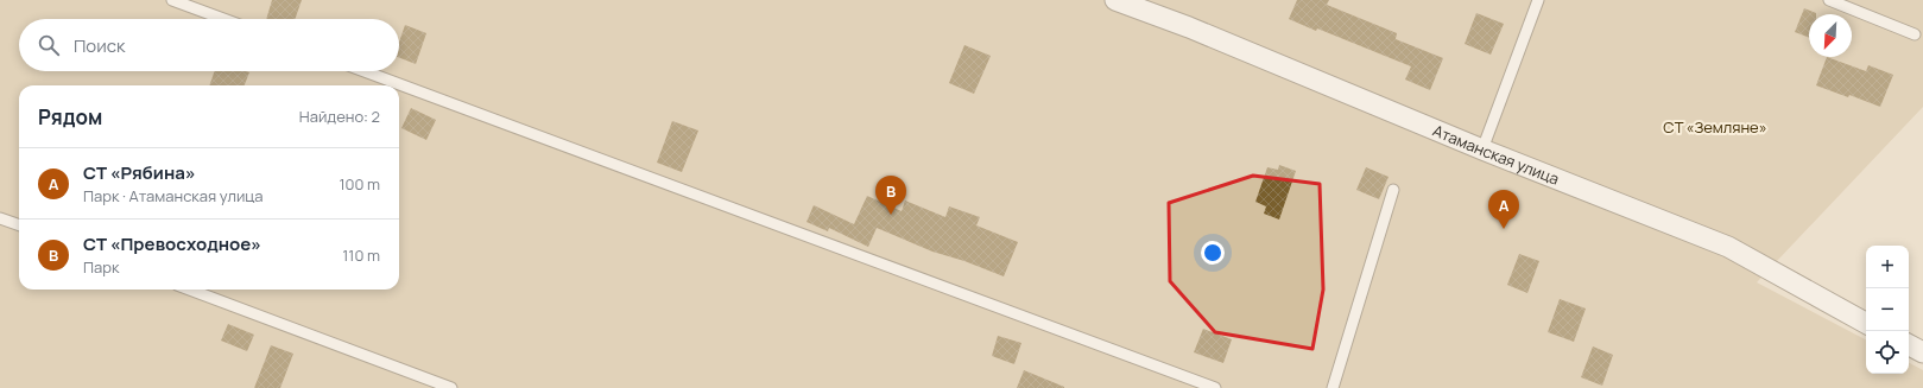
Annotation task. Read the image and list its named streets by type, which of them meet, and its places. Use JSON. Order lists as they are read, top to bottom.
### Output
{
  "streets": {
    "street": ["Атаманская улица"]
  },
  "parks": ["СТ «Земляне»"],
  "north": "bottom left",
  "page": {
    "search": "Поиск",
    "heading": ["Рядом", "Найдено: 2"],
    "list": [
      {
        "mark": "A",
        "name": "СТ «Рябина»",
        "note": "Парк · Атаманская улица",
        "value": "100 m"
      },
      {
        "mark": "B",
        "name": "СТ «Превосходное»",
        "note": "Парк",
        "value": "110 m"
      }
    ],
    "pins": ["B", "A"],
    "map_buttons": ["+", "−"]
  }
}
